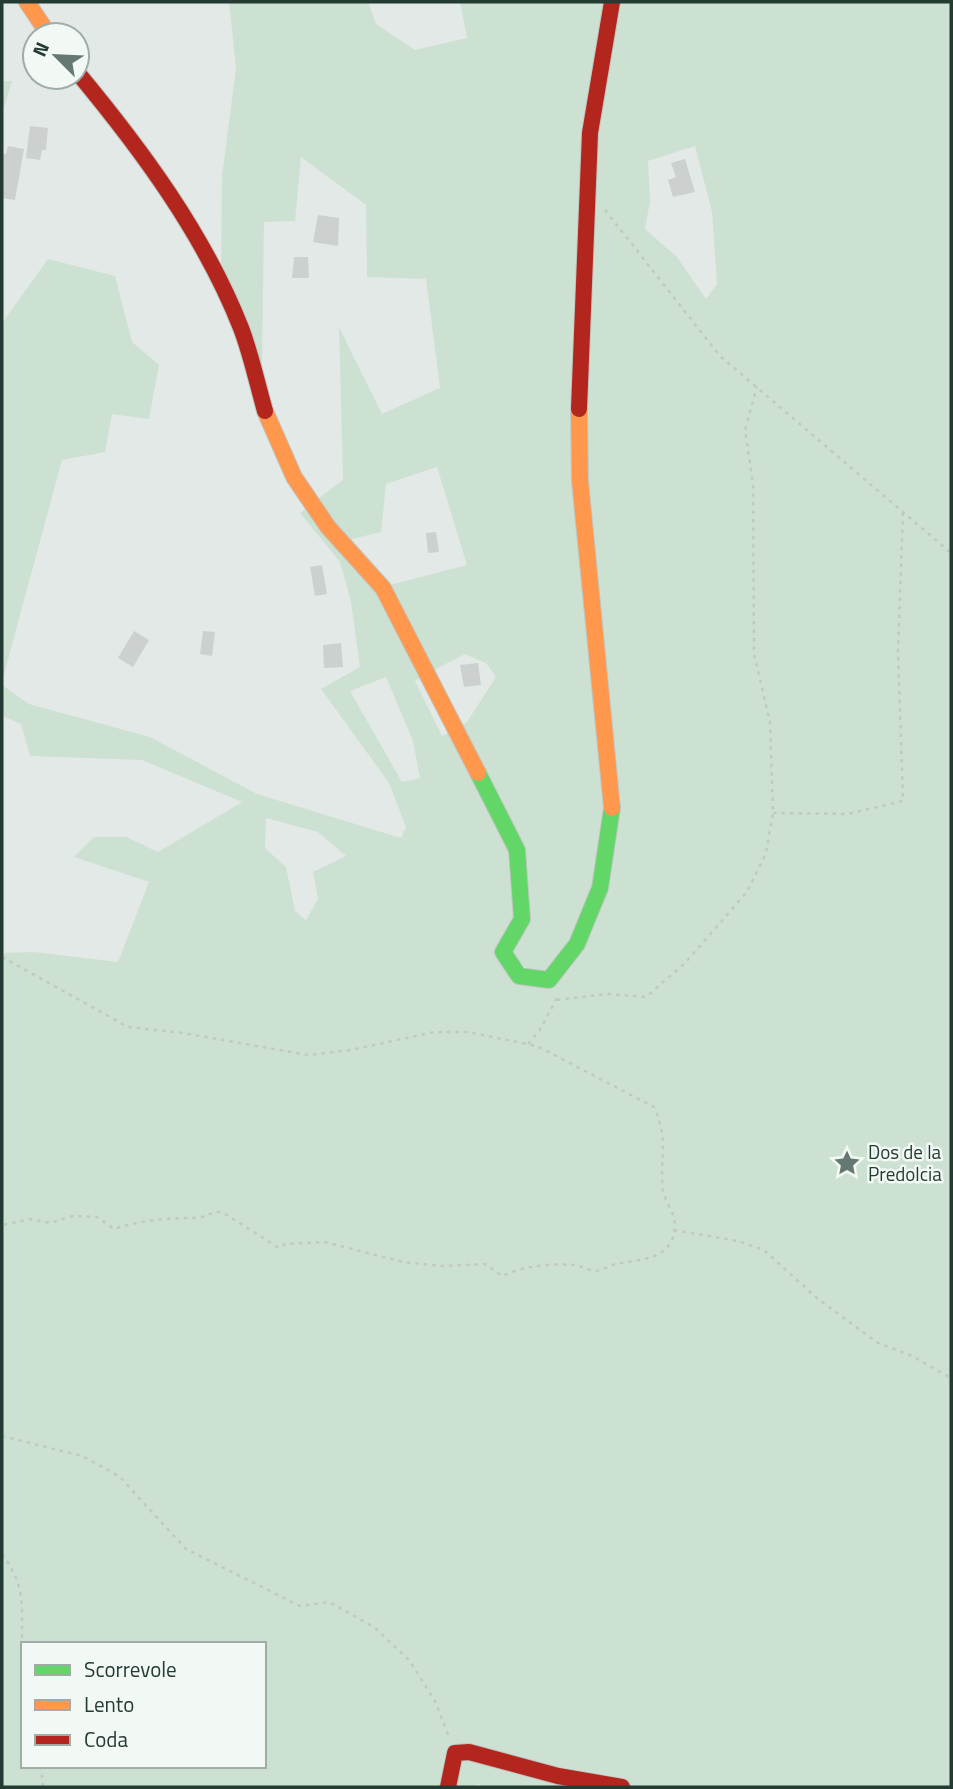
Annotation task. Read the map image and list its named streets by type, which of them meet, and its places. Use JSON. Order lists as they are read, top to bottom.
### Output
{
  "places": {
    "place": ["Dos de la Predolcia"]
  },
  "legend": ["Scorrevole", "Lento", "Coda"],
  "north": "top left"
}
